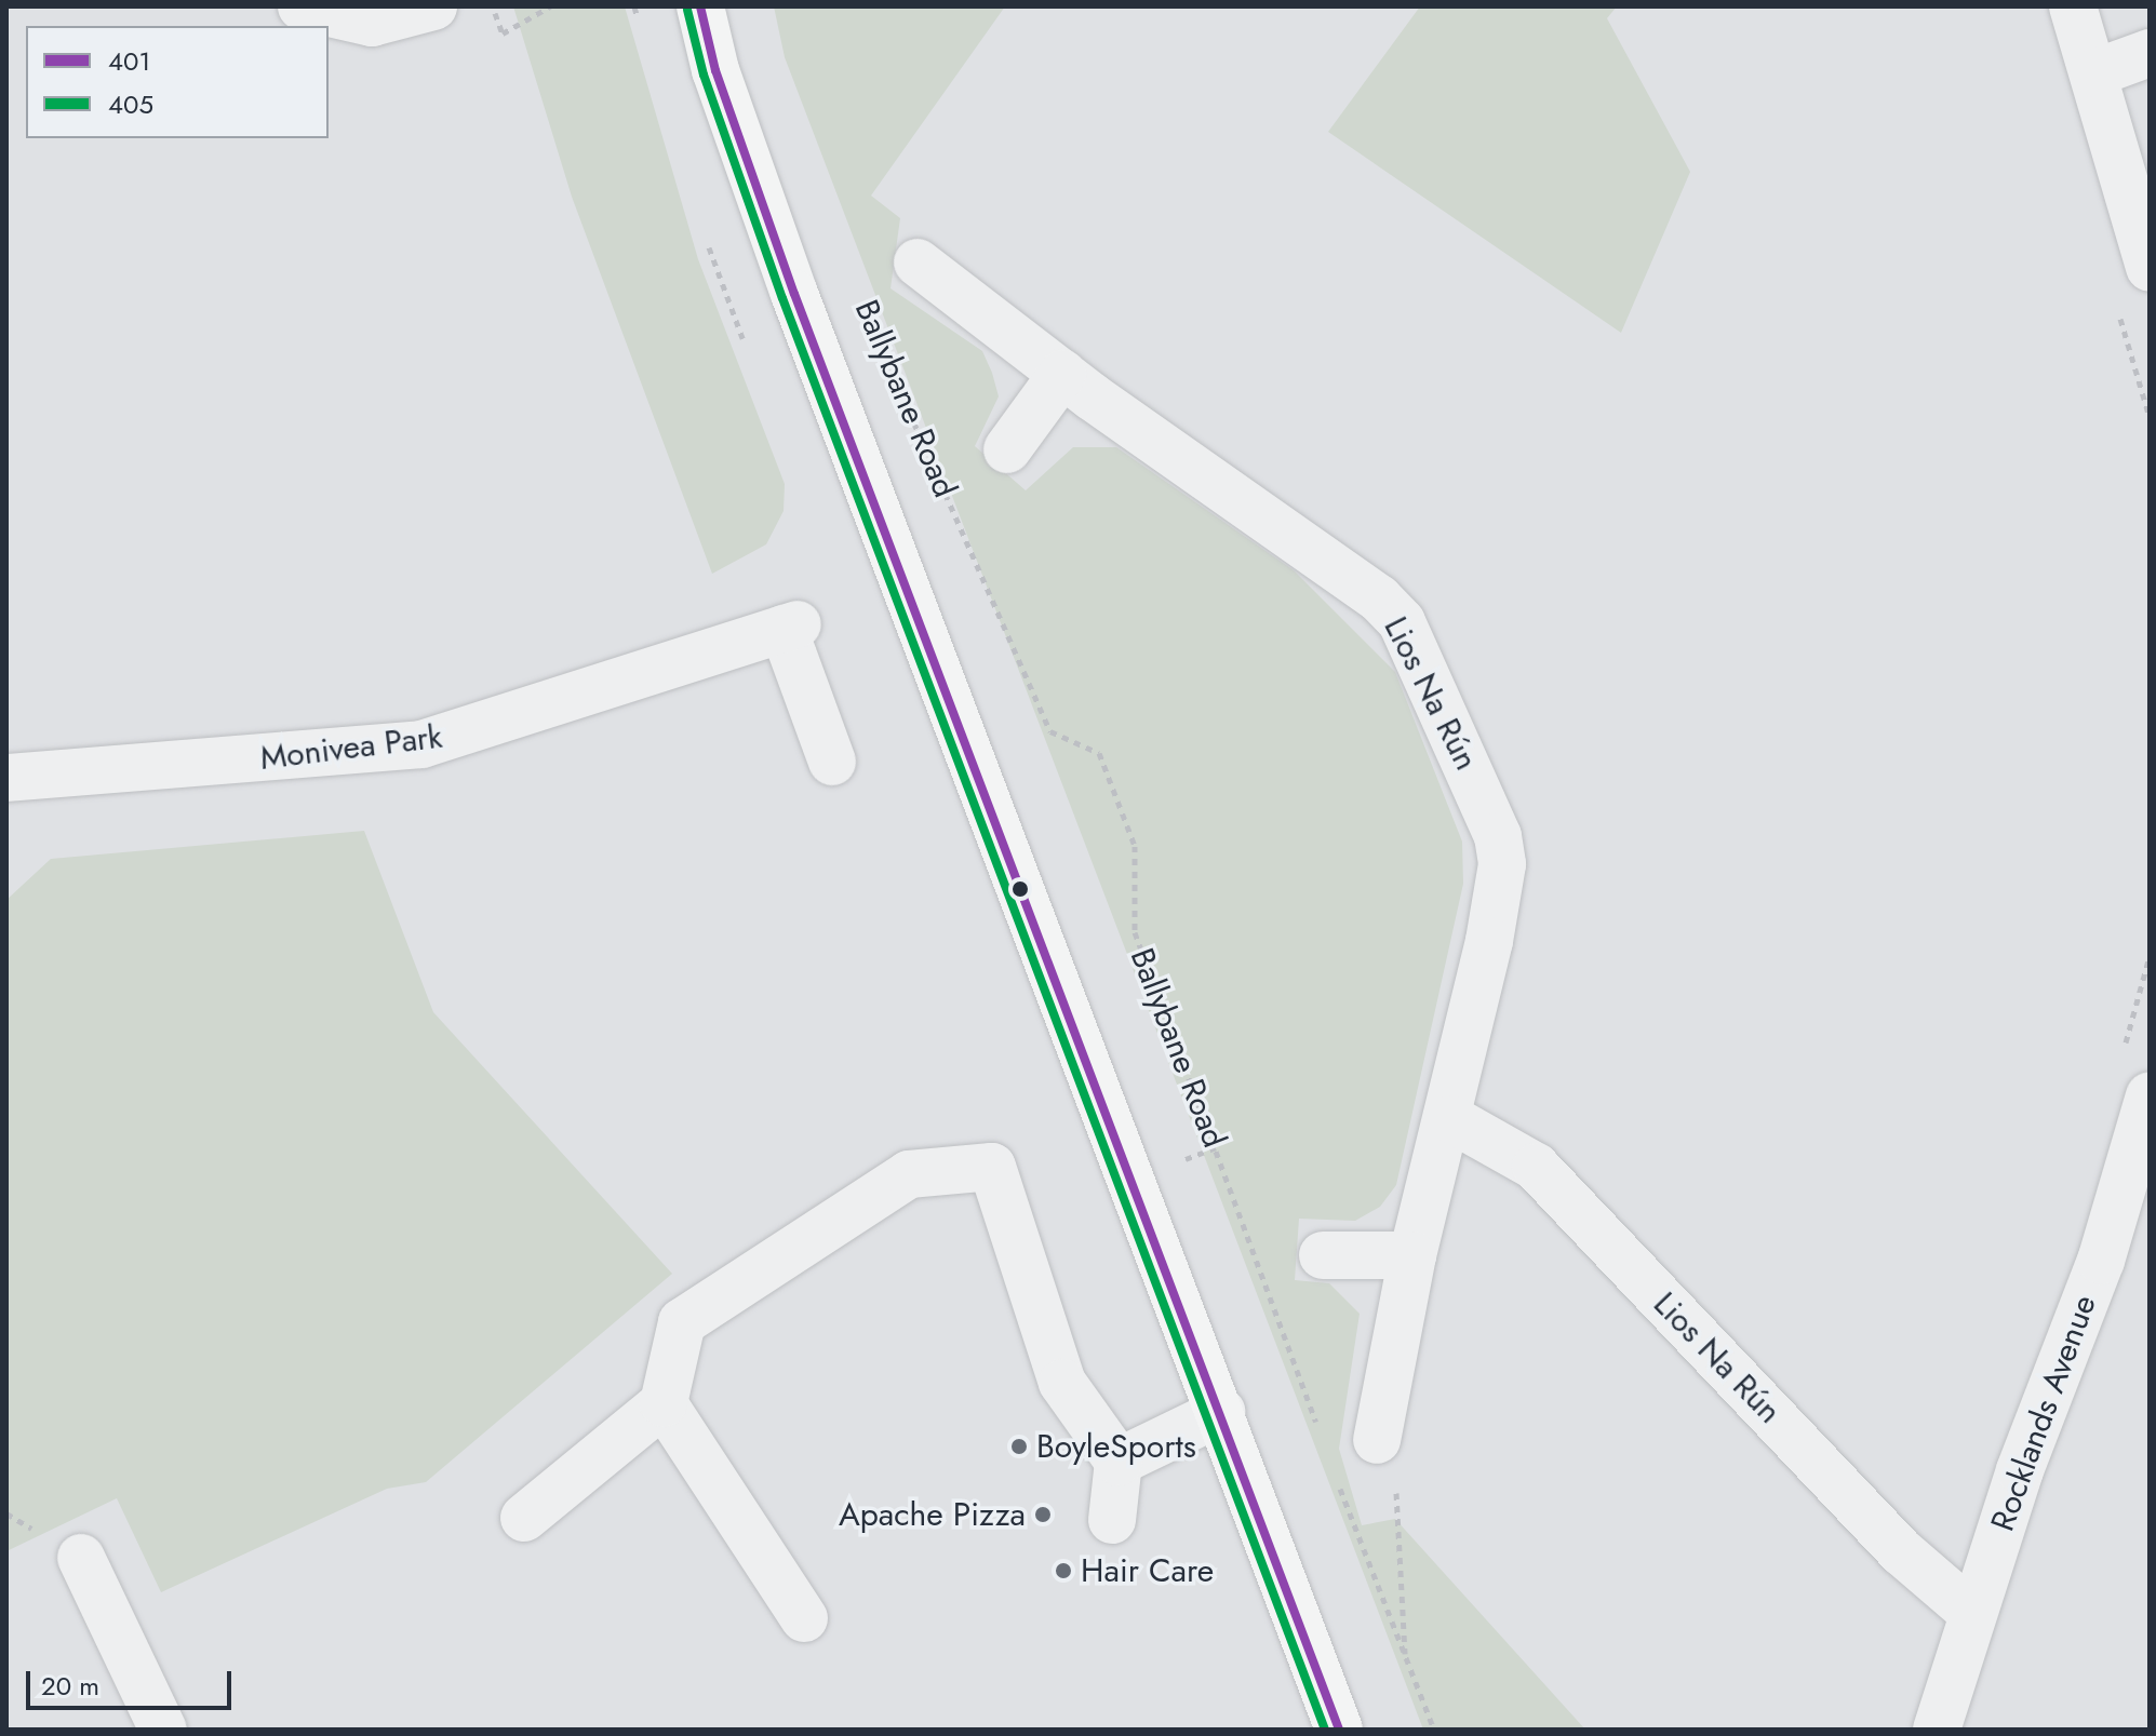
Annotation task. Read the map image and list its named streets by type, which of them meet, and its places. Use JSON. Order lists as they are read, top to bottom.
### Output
{
  "streets": {
    "main road": ["Ballybane Road"],
    "street": ["Lios Na Rún", "Monivea Park", "Rocklands Avenue"]
  },
  "crossings": [
    ["Lios Na Rún", "Rocklands Avenue"]
  ],
  "places": ["BoyleSports", "Apache Pizza", "Hair Care"],
  "lines": ["transit line 401", "transit line 405"],
  "legend": ["401", "405"],
  "scale_bar": "20 m"
}
